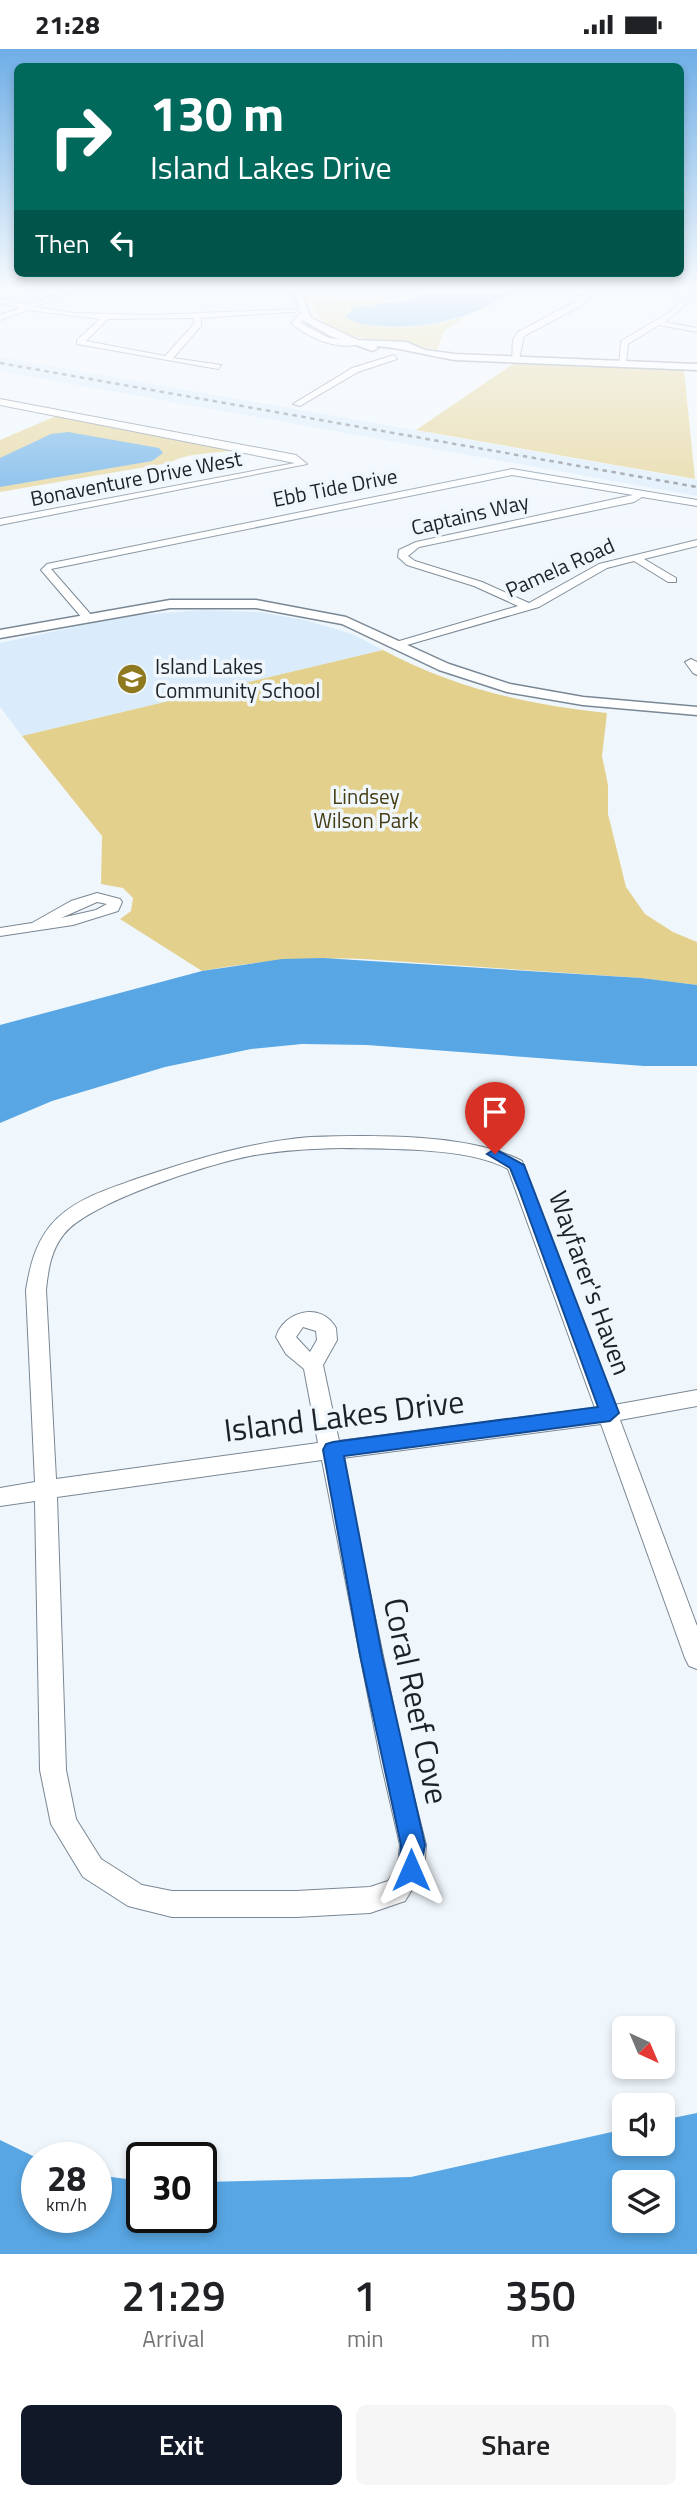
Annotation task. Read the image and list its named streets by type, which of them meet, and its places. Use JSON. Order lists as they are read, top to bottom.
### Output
{
  "streets": {
    "street": [
      "Bonaventure Drive West",
      "Ebb Tide Drive",
      "Captains Way",
      "Pamela Road",
      "Wayfarer's Haven",
      "Island Lakes Drive",
      "Coral Reef Cove"
    ]
  },
  "crossings": [
    ["Ebb Tide Drive", "Captains Way"],
    ["Captains Way", "Pamela Road"],
    ["Wayfarer's Haven", "Island Lakes Drive"],
    ["Wayfarer's Haven", "Coral Reef Cove"],
    ["Island Lakes Drive", "Coral Reef Cove"]
  ],
  "parks": ["Lindsey Wilson Park"],
  "places": {
    "school or university": ["Island Lakes Community School"]
  },
  "north": "bottom right",
  "page": {
    "status": "21:28",
    "turn": ["130 m", "Island Lakes Drive"],
    "then": "Then",
    "speed": "28 km/h",
    "limit": "30",
    "eta": [
      "21:29",
      "Arrival",
      "1",
      "min",
      "350",
      "m"
    ],
    "buttons": ["Exit", "Share"]
  }
}
